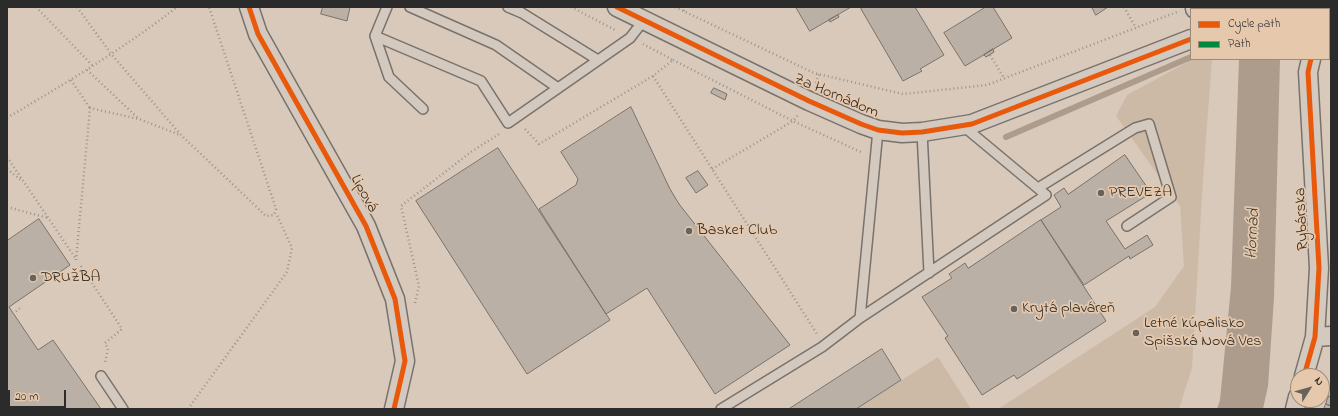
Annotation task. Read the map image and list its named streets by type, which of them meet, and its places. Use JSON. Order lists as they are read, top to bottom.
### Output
{
  "streets": {
    "street": ["Za Hornádom", "Lipová", "Rybárska"]
  },
  "water": ["Hornád"],
  "places": [
    "PREVEZA",
    "Basket Club",
    "DRUŽBA",
    "Krytá plaváreň",
    "Letné kúpalisko Spišská Nová Ves"
  ],
  "legend": ["Cycle path", "Path"],
  "scale_bar": "20 m",
  "north": "top right"
}
